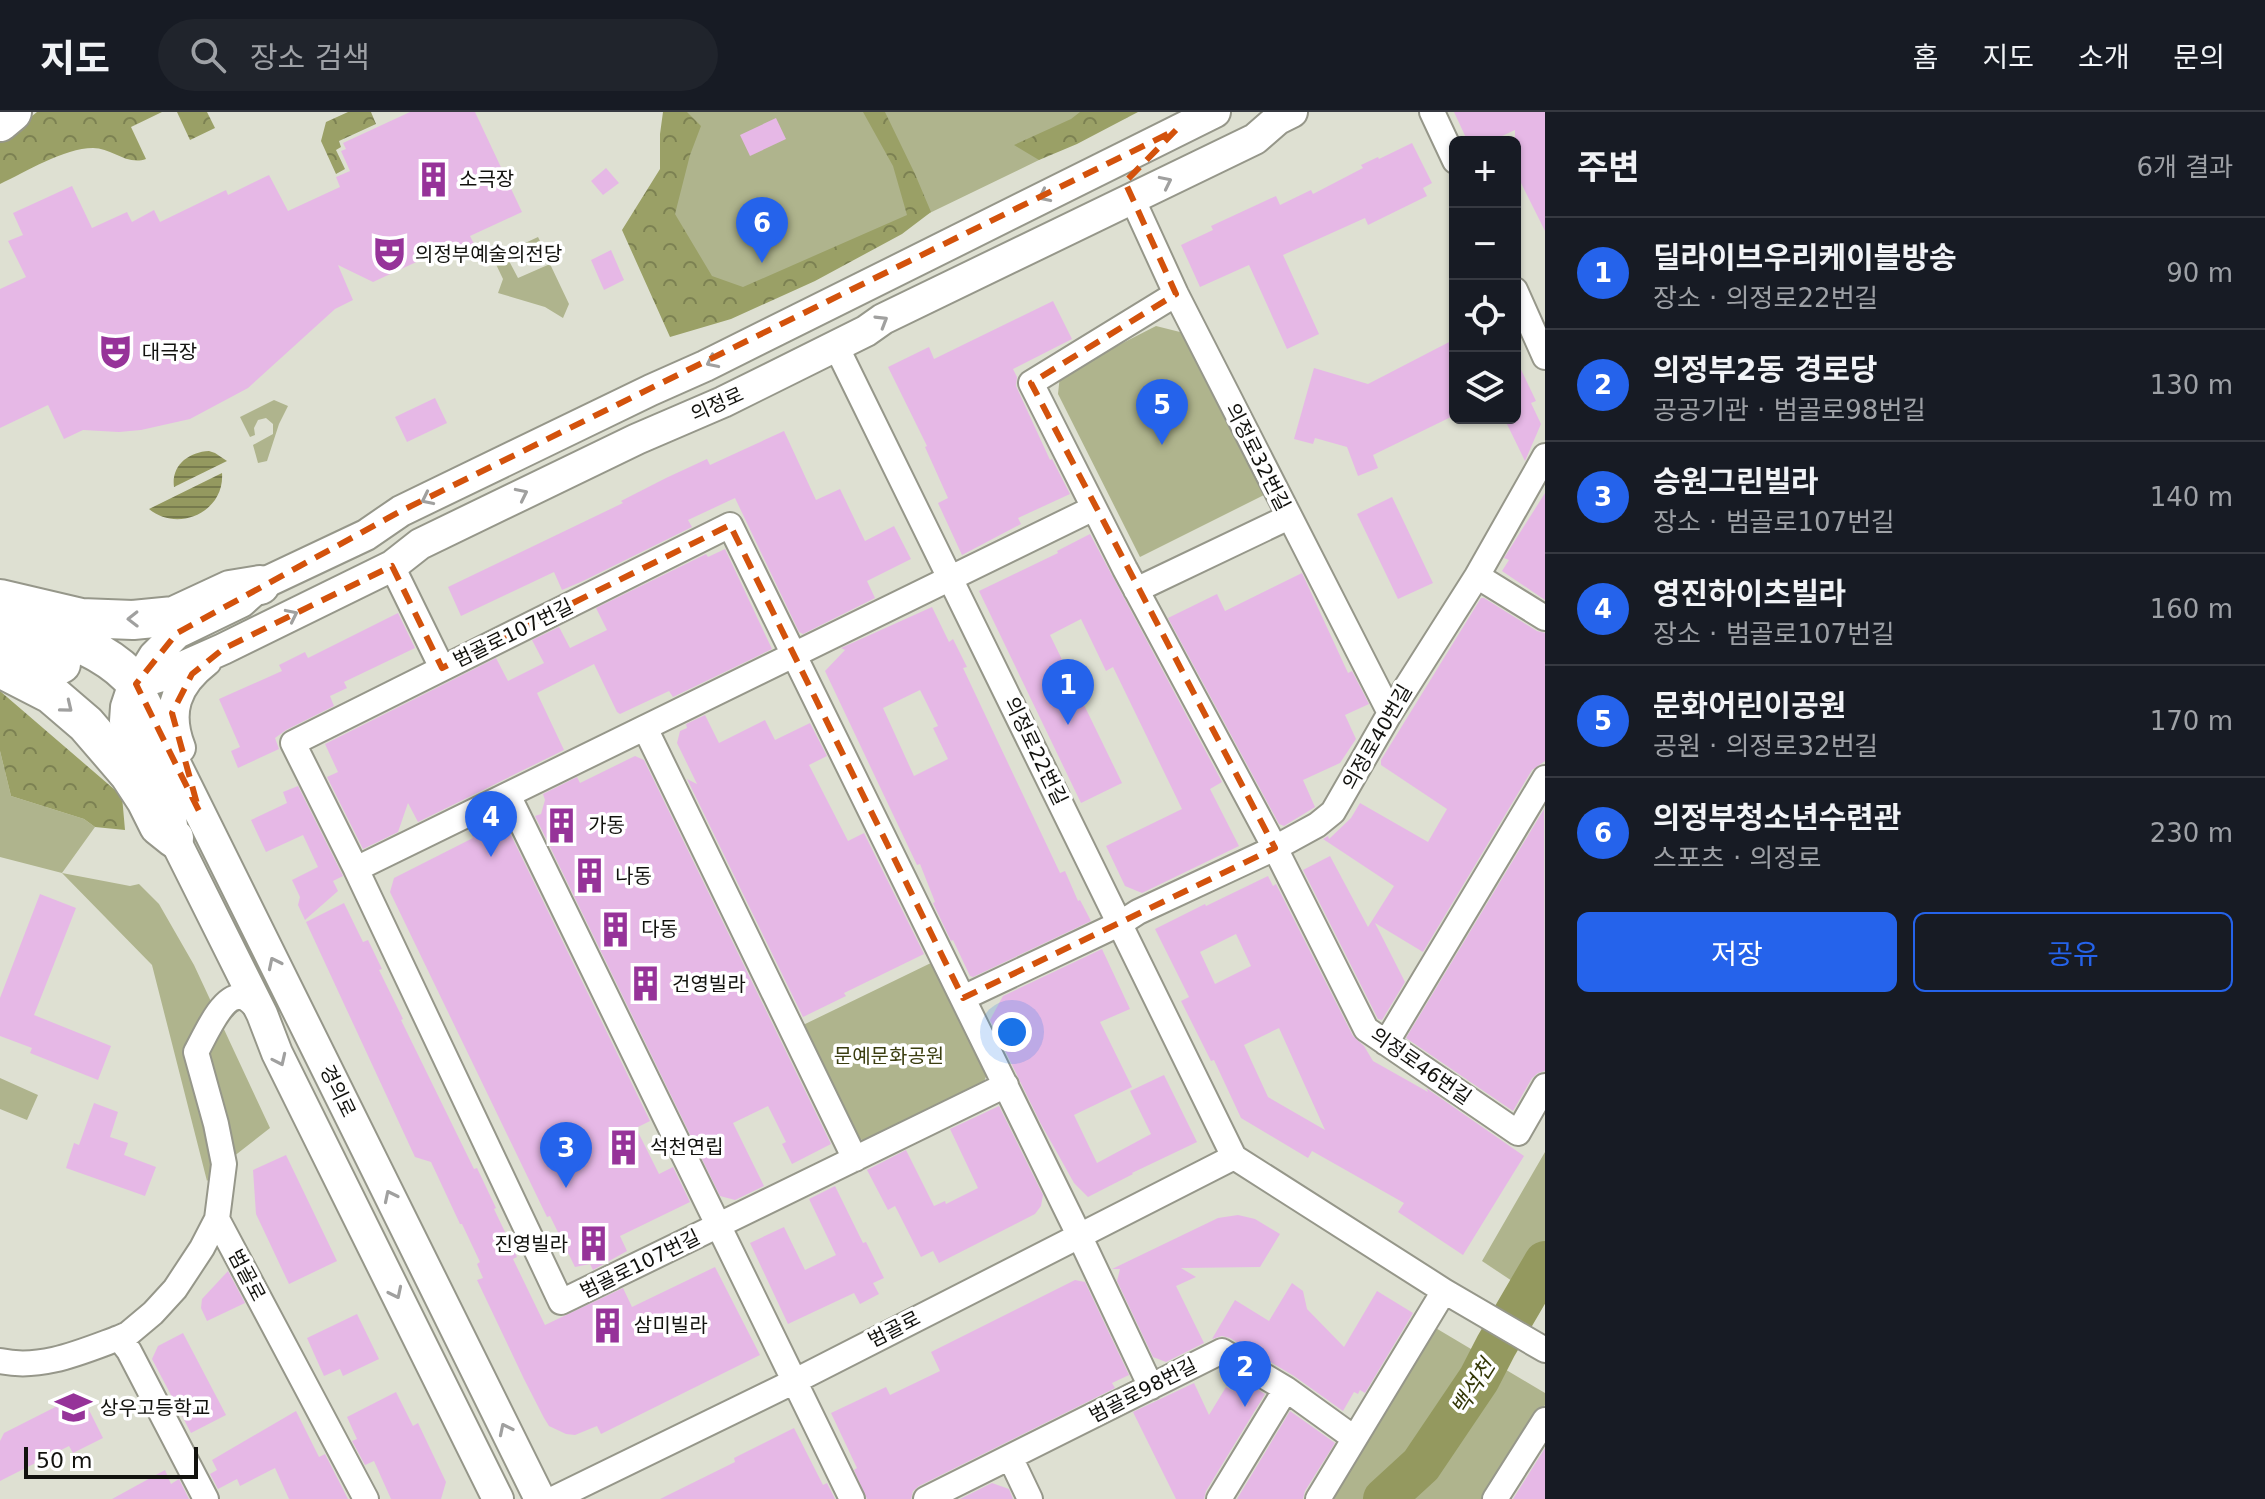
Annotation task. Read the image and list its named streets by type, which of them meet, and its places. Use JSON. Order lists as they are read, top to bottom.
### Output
{
  "streets": {
    "street": [
      "의정로",
      "의정로32번길",
      "범골로107번길",
      "의정로40번길",
      "의정로22번길",
      "의정로46번길",
      "경의로",
      "범골로",
      "범골로98번길"
    ]
  },
  "crossings": [
    ["의정로", "의정로32번길"],
    ["의정로", "의정로22번길"],
    ["의정로", "경의로"],
    ["의정로32번길", "의정로40번길"],
    ["의정로32번길", "의정로46번길"],
    ["범골로107번길", "범골로"],
    ["범골로107번길", "범골로98번길"],
    ["의정로40번길", "의정로22번길"],
    ["의정로40번길", "의정로46번길"],
    ["의정로22번길", "범골로"]
  ],
  "water": ["백석천"],
  "parks": ["문예문화공원"],
  "places": {
    "building": [
      "소극장",
      "가동",
      "나동",
      "다동",
      "건영빌라",
      "석천연립",
      "진영빌라",
      "삼미빌라"
    ],
    "theatre": ["의정부예술의전당", "대극장"],
    "school or university": ["상우고등학교"]
  },
  "scale_bar": "50 m",
  "page": {
    "header": "지도",
    "search": "장소 검색",
    "nav": [
      "홈",
      "지도",
      "소개",
      "문의"
    ],
    "heading": ["주변", "6개 결과"],
    "map_buttons": ["+", "−"],
    "pins": [
      "6",
      "5",
      "1",
      "4",
      "3",
      "2"
    ],
    "list": [
      {
        "mark": "1",
        "name": "딜라이브우리케이블방송",
        "note": "장소 · 의정로22번길",
        "value": "90 m"
      },
      {
        "mark": "2",
        "name": "의정부2동 경로당",
        "note": "공공기관 · 범골로98번길",
        "value": "130 m"
      },
      {
        "mark": "3",
        "name": "승원그린빌라",
        "note": "장소 · 범골로107번길",
        "value": "140 m"
      },
      {
        "mark": "4",
        "name": "영진하이츠빌라",
        "note": "장소 · 범골로107번길",
        "value": "160 m"
      },
      {
        "mark": "5",
        "name": "문화어린이공원",
        "note": "공원 · 의정로32번길",
        "value": "170 m"
      },
      {
        "mark": "6",
        "name": "의정부청소년수련관",
        "note": "스포츠 · 의정로",
        "value": "230 m"
      }
    ],
    "buttons": ["저장", "공유"],
    "scale": "50 m"
  }
}
